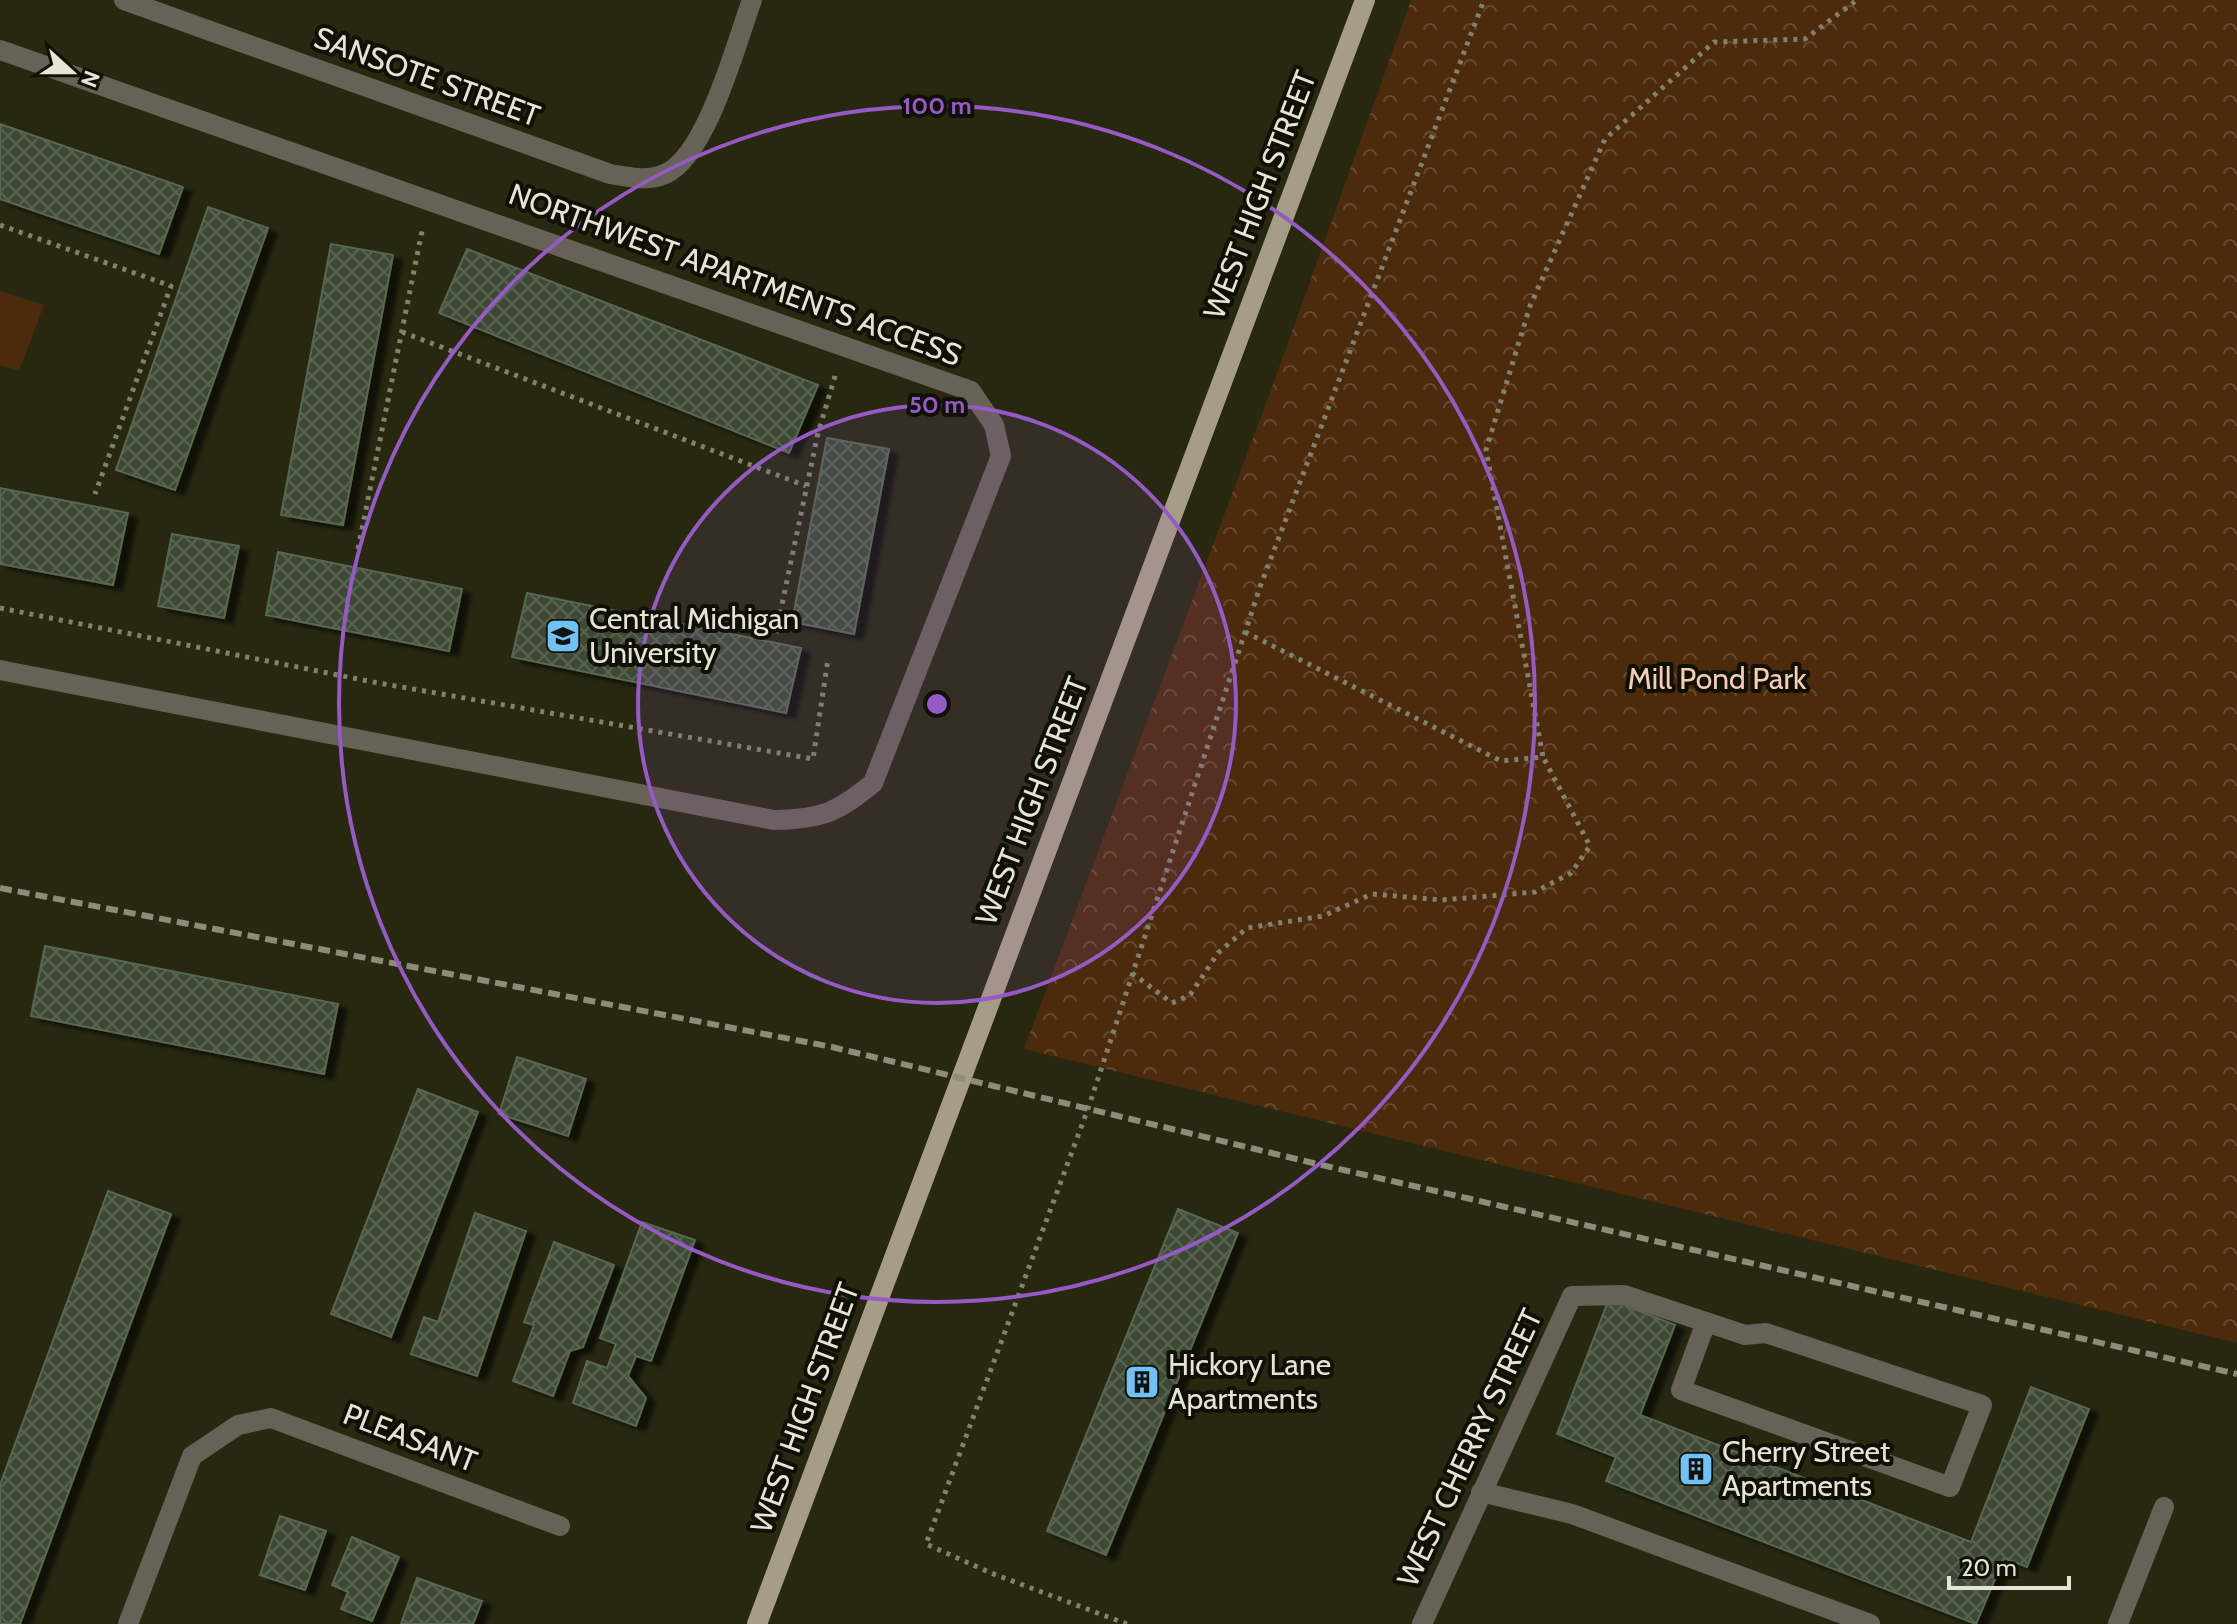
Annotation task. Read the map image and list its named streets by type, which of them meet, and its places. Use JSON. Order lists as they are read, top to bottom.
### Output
{
  "streets": {
    "main road": ["WEST HIGH STREET"],
    "street": [
      "SANSOTE STREET",
      "NORTHWEST APARTMENTS ACCESS",
      "PLEASANT",
      "WEST CHERRY STREET"
    ]
  },
  "parks": ["Mill Pond Park"],
  "places": {
    "school or university": ["Central Michigan University"],
    "building": ["Hickory Lane Apartments", "Cherry Street Apartments"]
  },
  "scale_bar": "20 m",
  "north": "right",
  "rings": ["100 m", "50 m"]
}
